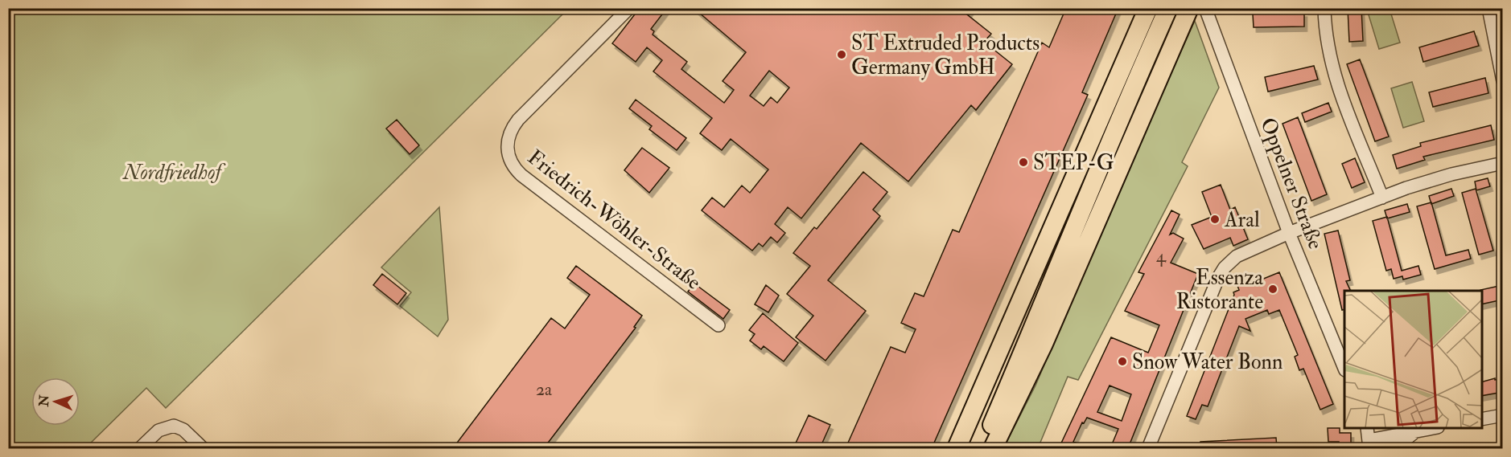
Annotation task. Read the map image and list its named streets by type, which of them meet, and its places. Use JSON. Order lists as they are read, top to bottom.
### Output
{
  "streets": {
    "street": ["Oppelner Straße", "Friedrich-Wöhler-Straße"]
  },
  "parks": ["Nordfriedhof"],
  "places": [
    "ST Extruded Products Germany GmbH",
    "STEP-G",
    "Aral",
    "Essenza Ristorante",
    "Snow Water Bonn"
  ],
  "house_numbers": ["4", "2a"],
  "north": "left"
}
